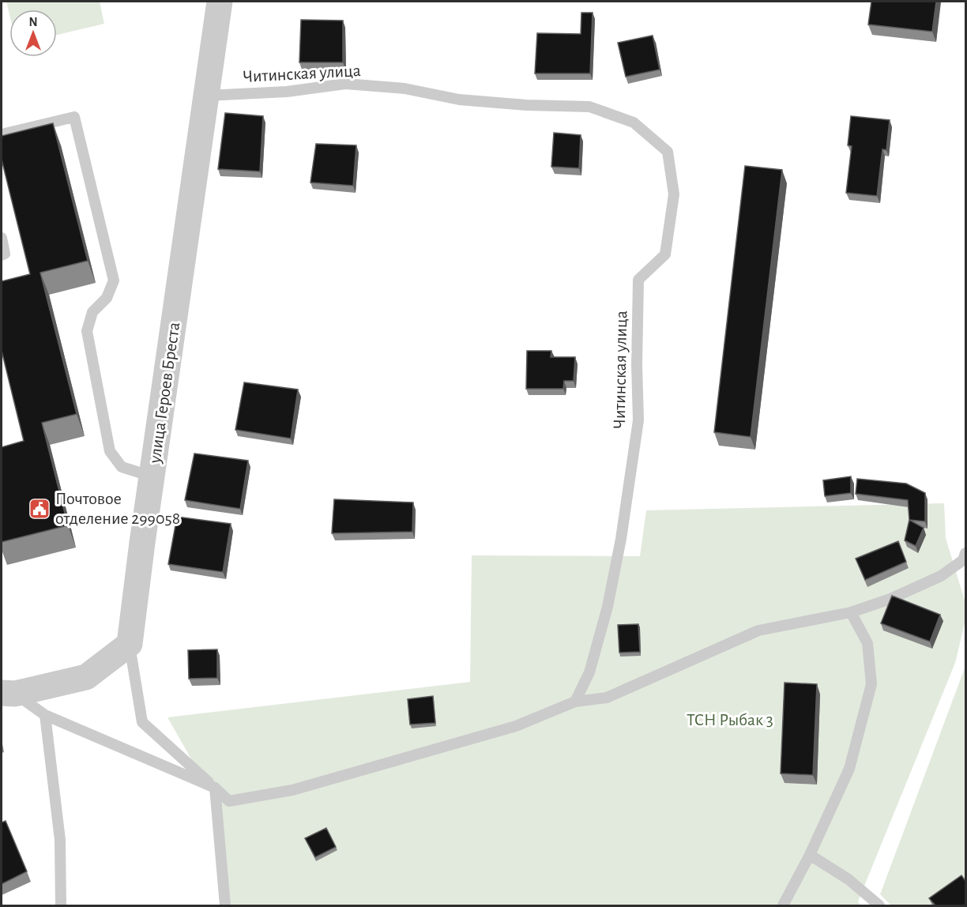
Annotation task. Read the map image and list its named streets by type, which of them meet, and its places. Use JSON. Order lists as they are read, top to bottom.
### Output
{
  "streets": {
    "street": ["улица Героев Бреста"],
    "lane": ["Читинская улица"]
  },
  "crossings": [
    ["Читинская улица", "улица Героев Бреста"]
  ],
  "parks": ["ТСН Рыбак 3"],
  "places": {
    "public building": ["Почтовое отделение 299058"]
  },
  "north": "top"
}
